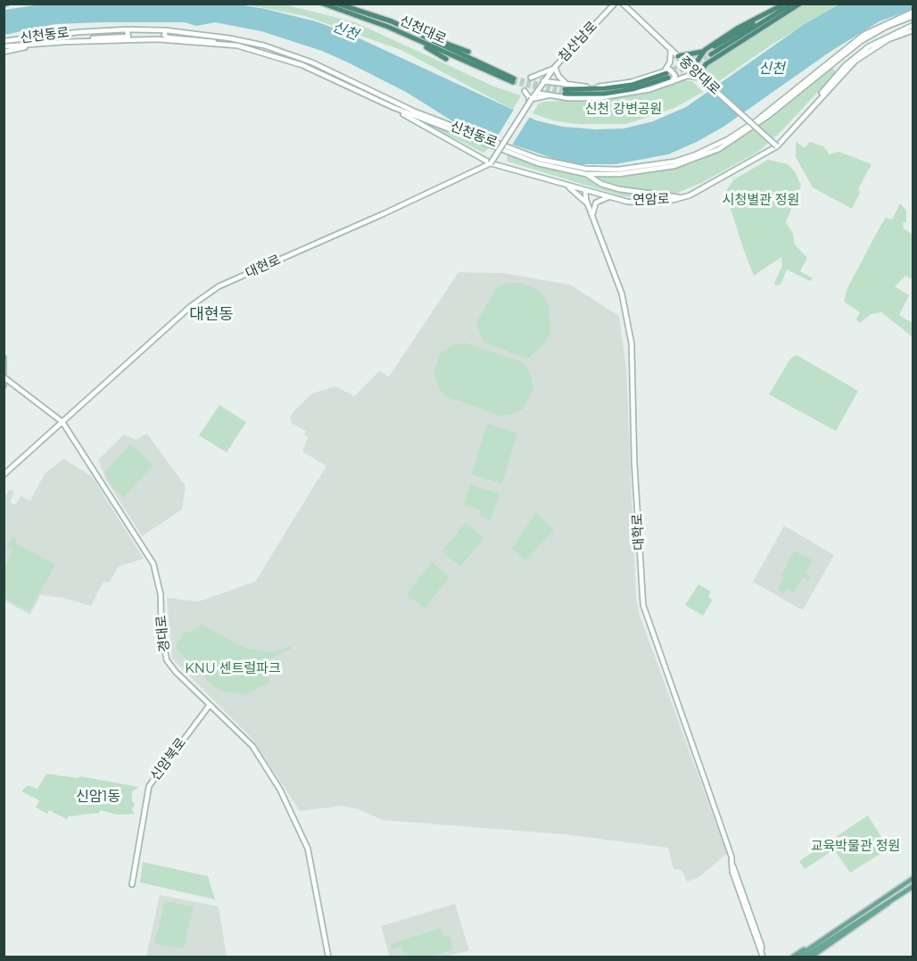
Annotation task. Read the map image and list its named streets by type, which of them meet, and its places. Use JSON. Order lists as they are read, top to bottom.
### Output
{
  "streets": {
    "highway": ["신천대로"],
    "main road": [
      "신천동로",
      "침산남로",
      "중앙대로",
      "연암로",
      "대현로",
      "대학로",
      "경대로",
      "신암북로"
    ]
  },
  "crossings": [
    ["신천동로", "연암로"],
    ["중앙대로", "연암로"],
    ["연암로", "대현로"],
    ["연암로", "대학로"],
    ["대현로", "경대로"],
    ["경대로", "신암북로"]
  ],
  "districts": ["대현동", "신암1동"],
  "water": ["신천"],
  "parks": [
    "신천 강변공원",
    "시청별관 정원",
    "KNU 센트럴파크",
    "교육박물관 정원"
  ]
}
